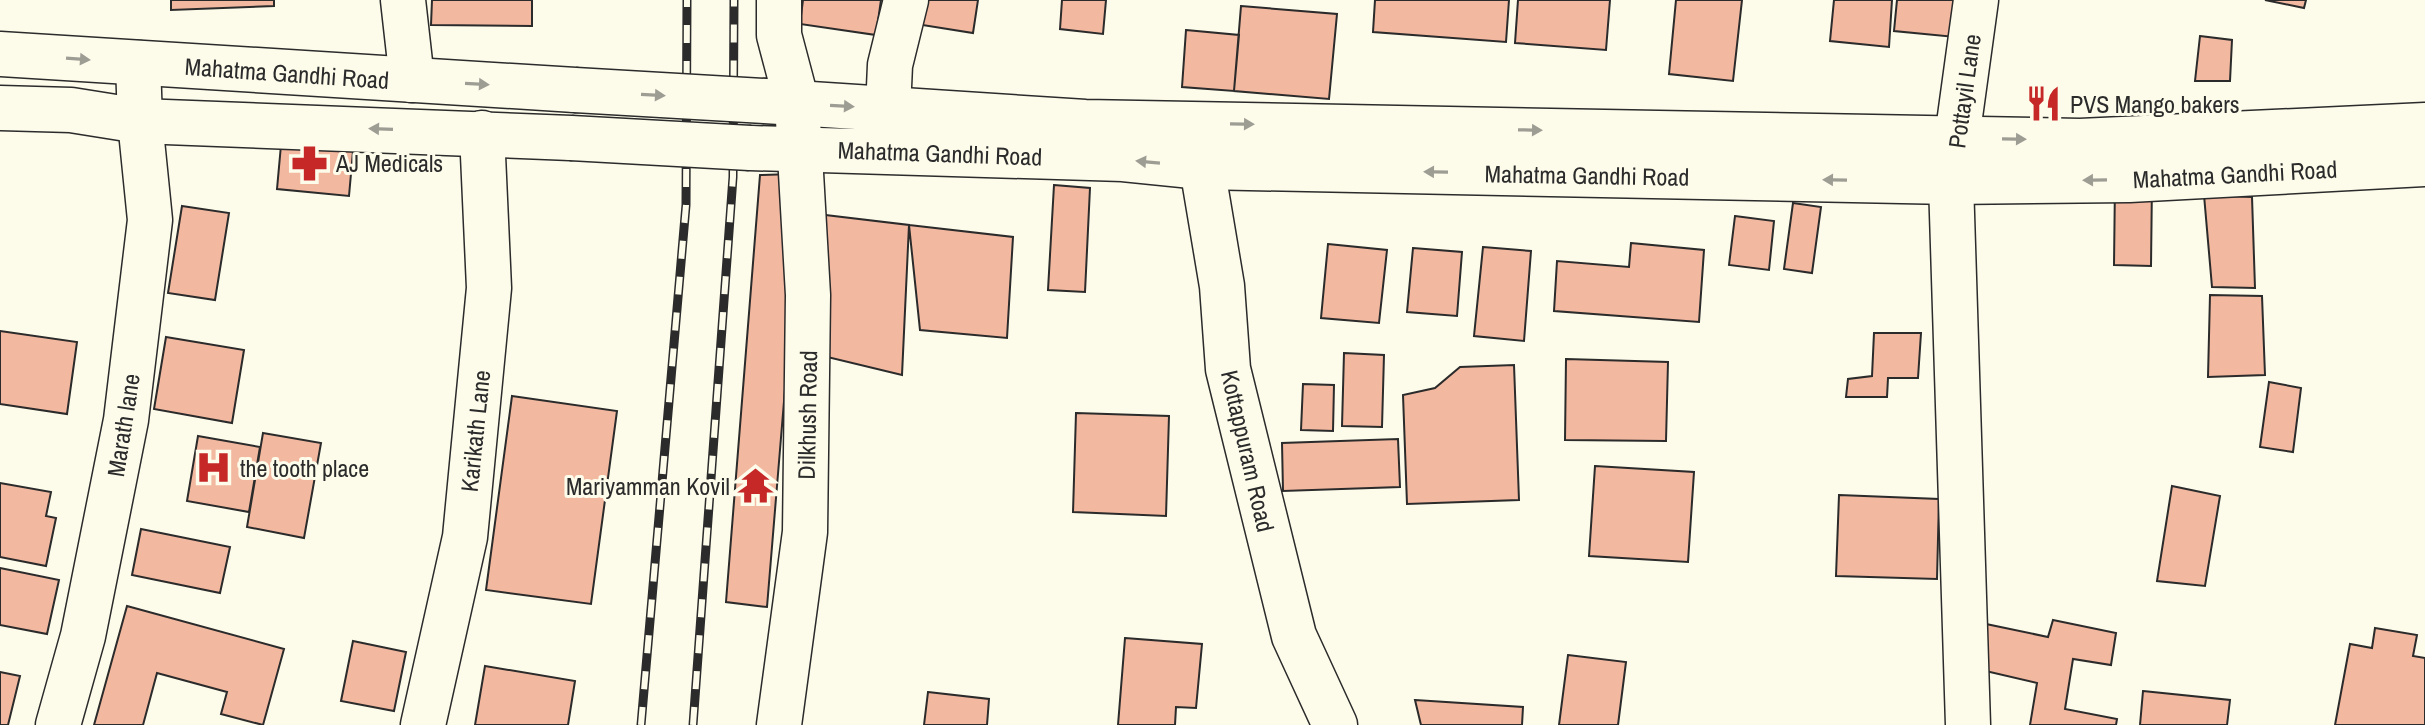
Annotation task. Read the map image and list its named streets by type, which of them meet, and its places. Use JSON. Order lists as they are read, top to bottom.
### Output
{
  "streets": {
    "main road": [
      "Mahatma Gandhi Road",
      "Pottayil Lane",
      "Dilkhush Road",
      "Marath lane",
      "Karikath Lane",
      "Kottappuram Road"
    ]
  },
  "crossings": [
    ["Mahatma Gandhi Road", "Pottayil Lane"],
    ["Mahatma Gandhi Road", "Dilkhush Road"],
    ["Mahatma Gandhi Road", "Marath lane"],
    ["Mahatma Gandhi Road", "Karikath Lane"],
    ["Mahatma Gandhi Road", "Kottappuram Road"]
  ],
  "places": {
    "restaurant": ["PVS Mango bakers"],
    "pharmacy": ["AJ Medicals"],
    "hospital": ["the tooth place"],
    "temple": ["Mariyamman Kovil"]
  }
}
